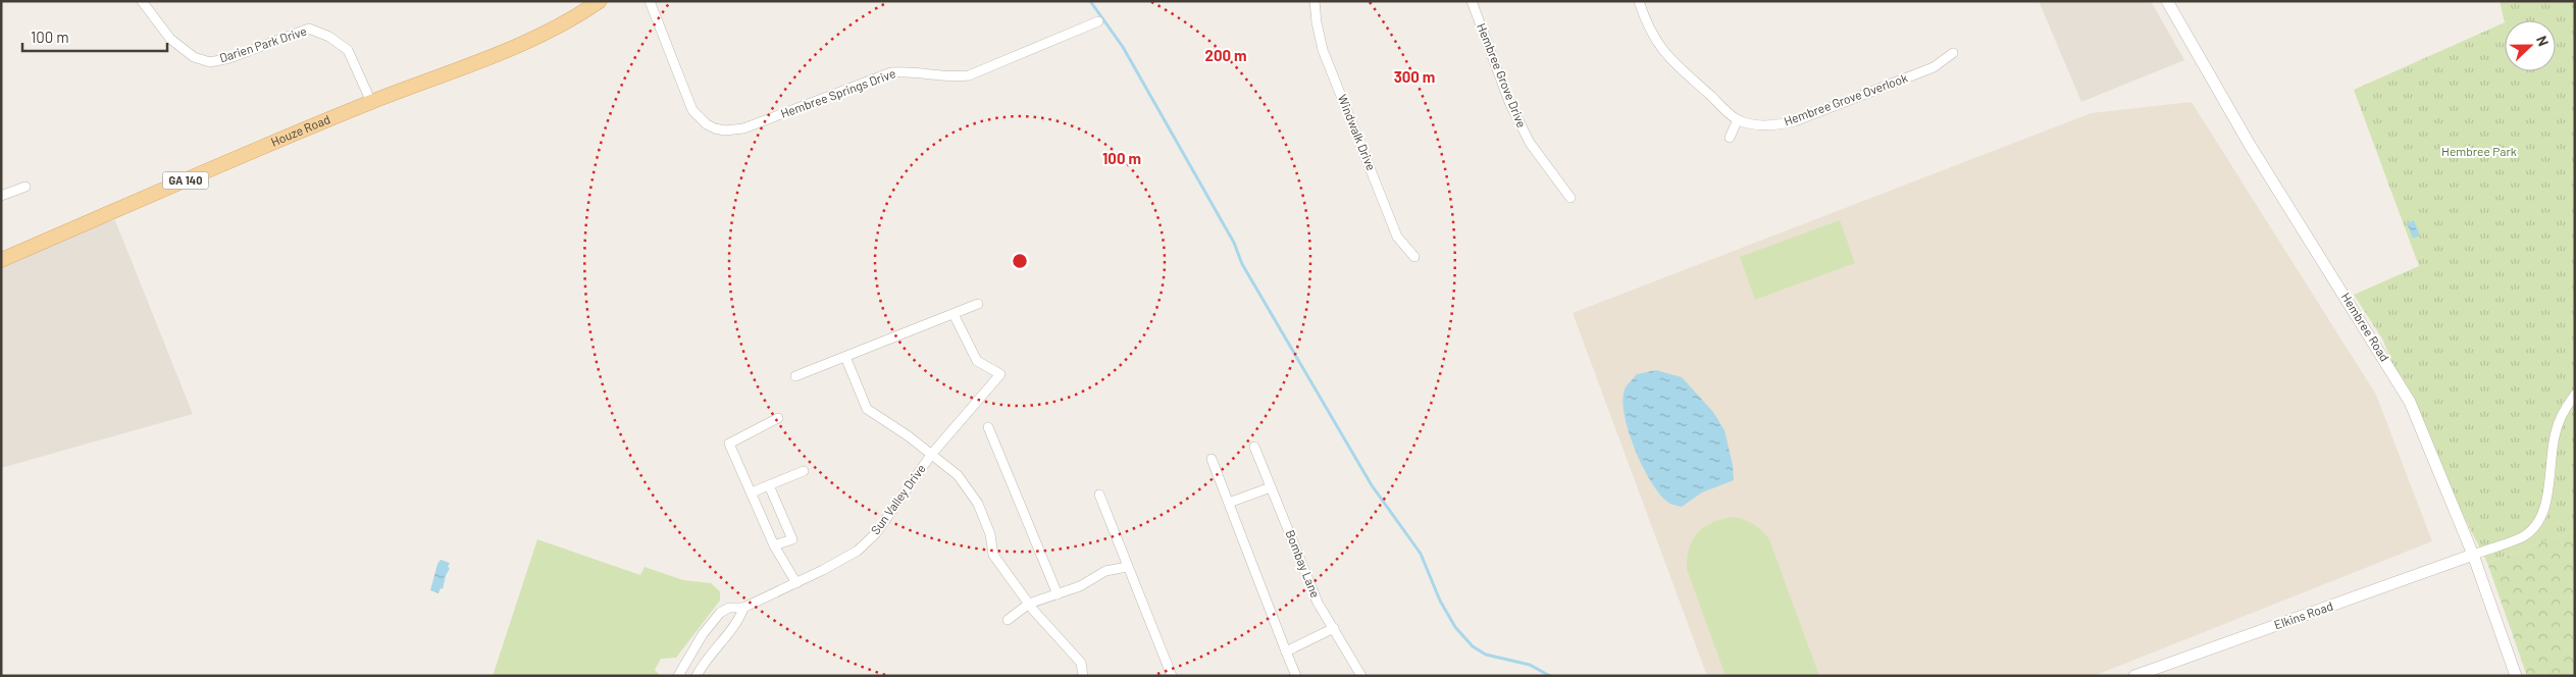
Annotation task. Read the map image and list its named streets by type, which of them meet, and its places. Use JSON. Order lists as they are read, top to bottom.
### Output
{
  "streets": {
    "main road": ["Houze Road", "GA 140"],
    "street": [
      "Darien Park Drive",
      "Hembree Grove Drive",
      "Hembree Springs Drive",
      "Hembree Grove Overlook",
      "Windwalk Drive",
      "Hembree Road",
      "Sun Valley Drive",
      "Bombay Lane",
      "Elkins Road"
    ]
  },
  "crossings": [
    ["Darien Park Drive", "Houze Road"],
    ["Hembree Road", "Elkins Road"]
  ],
  "parks": ["Hembree Park"],
  "scale_bar": "100 m",
  "north": "right",
  "rings": ["200 m", "300 m", "100 m"]
}
